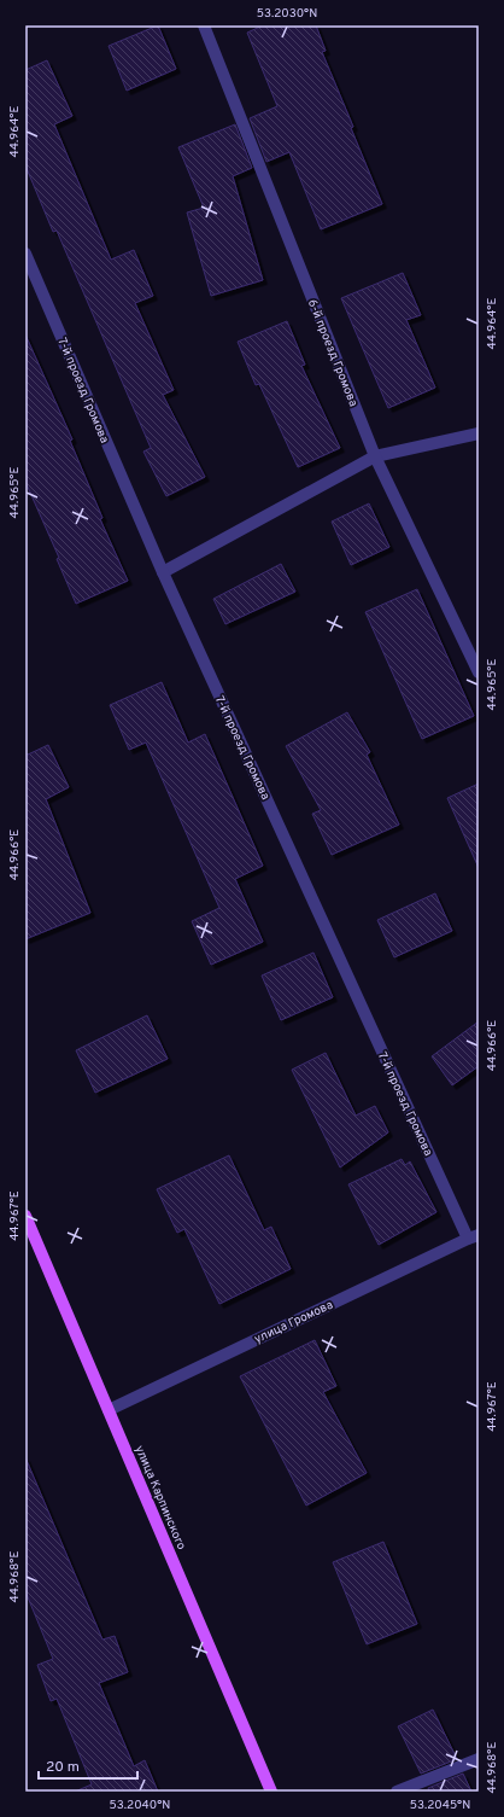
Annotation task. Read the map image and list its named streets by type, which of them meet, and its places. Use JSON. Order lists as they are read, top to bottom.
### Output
{
  "streets": {
    "main road": ["улица Карпинского"],
    "street": ["6-й проезд Громова", "7-й проезд Громова", "улица Громова"]
  },
  "crossings": [
    ["7-й проезд Громова", "улица Громова"],
    ["улица Громова", "улица Карпинского"]
  ],
  "scale_bar": "20 m",
  "coordinates": [
    "53.2030°N",
    "44.964°E",
    "44.965°E",
    "44.966°E",
    "44.967°E",
    "44.968°E",
    "53.2040°N",
    "53.2045°N"
  ]
}
